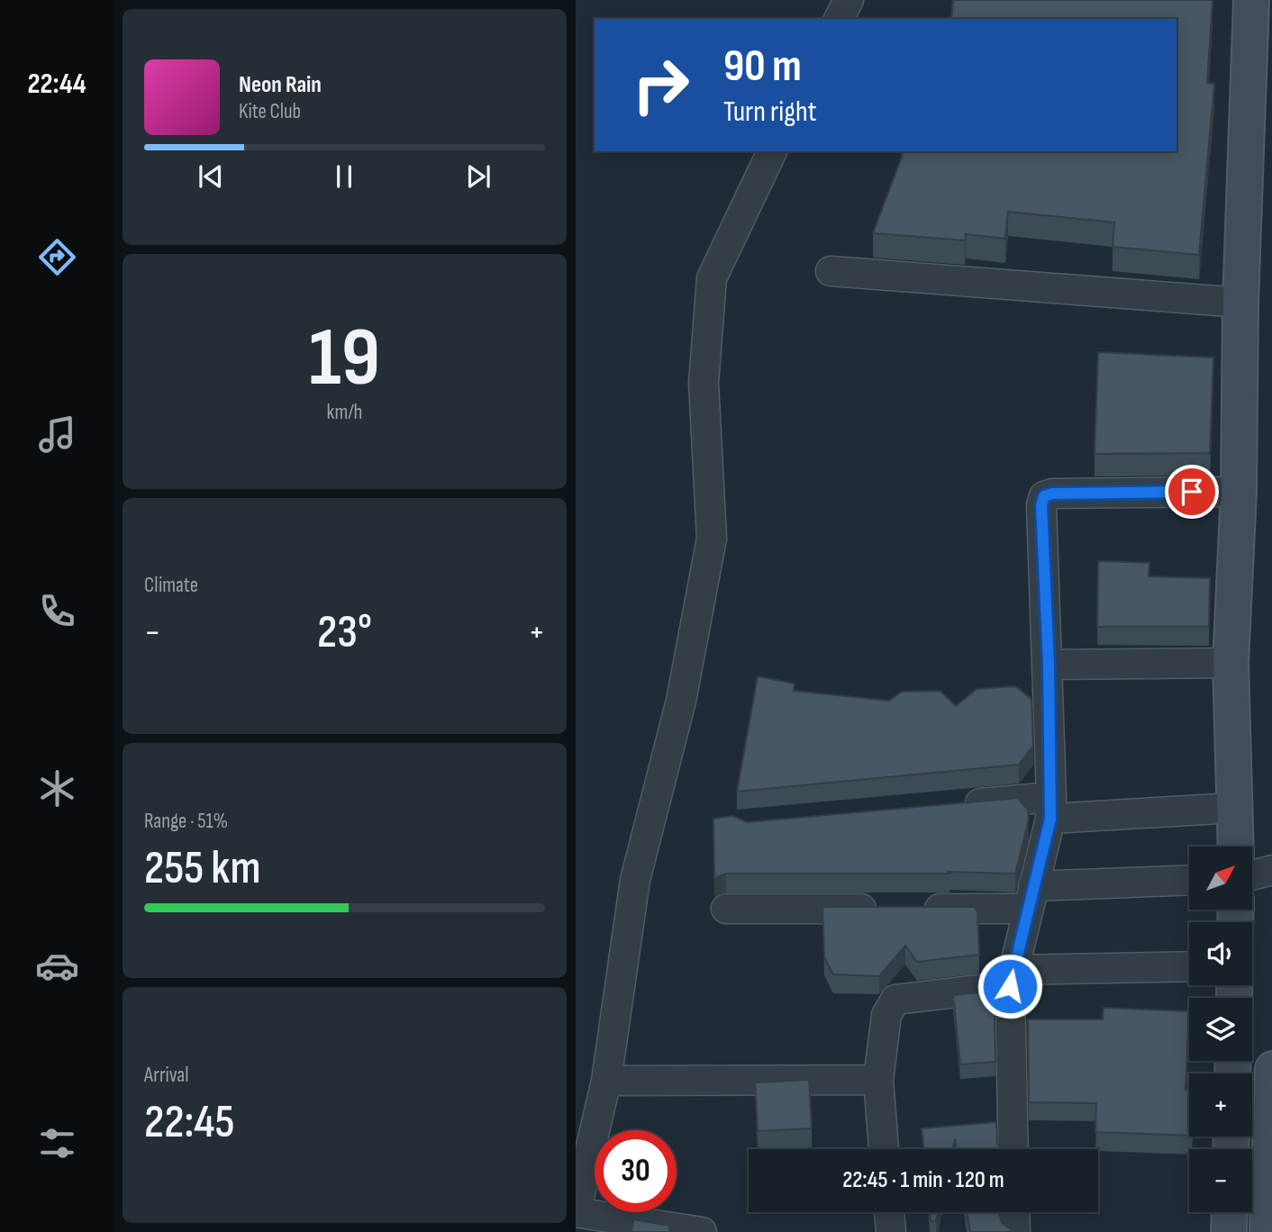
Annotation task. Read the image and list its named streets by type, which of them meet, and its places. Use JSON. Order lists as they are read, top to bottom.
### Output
{
  "north": "top right",
  "page": {
    "tabs": "22:44",
    "turn": ["90 m", "Turn right"],
    "song": ["Neon Rain", "Kite Club"],
    "tile": [
      ["19", "km/h"],
      "Climate",
      ["Range · 51%", "255 km"],
      ["Arrival", "22:45"]
    ],
    "heat": ["−", "23°", "+"],
    "map_buttons": ["+", "−"],
    "limit": "30",
    "trip": "22:45 · 1 min · 120 m"
  }
}
